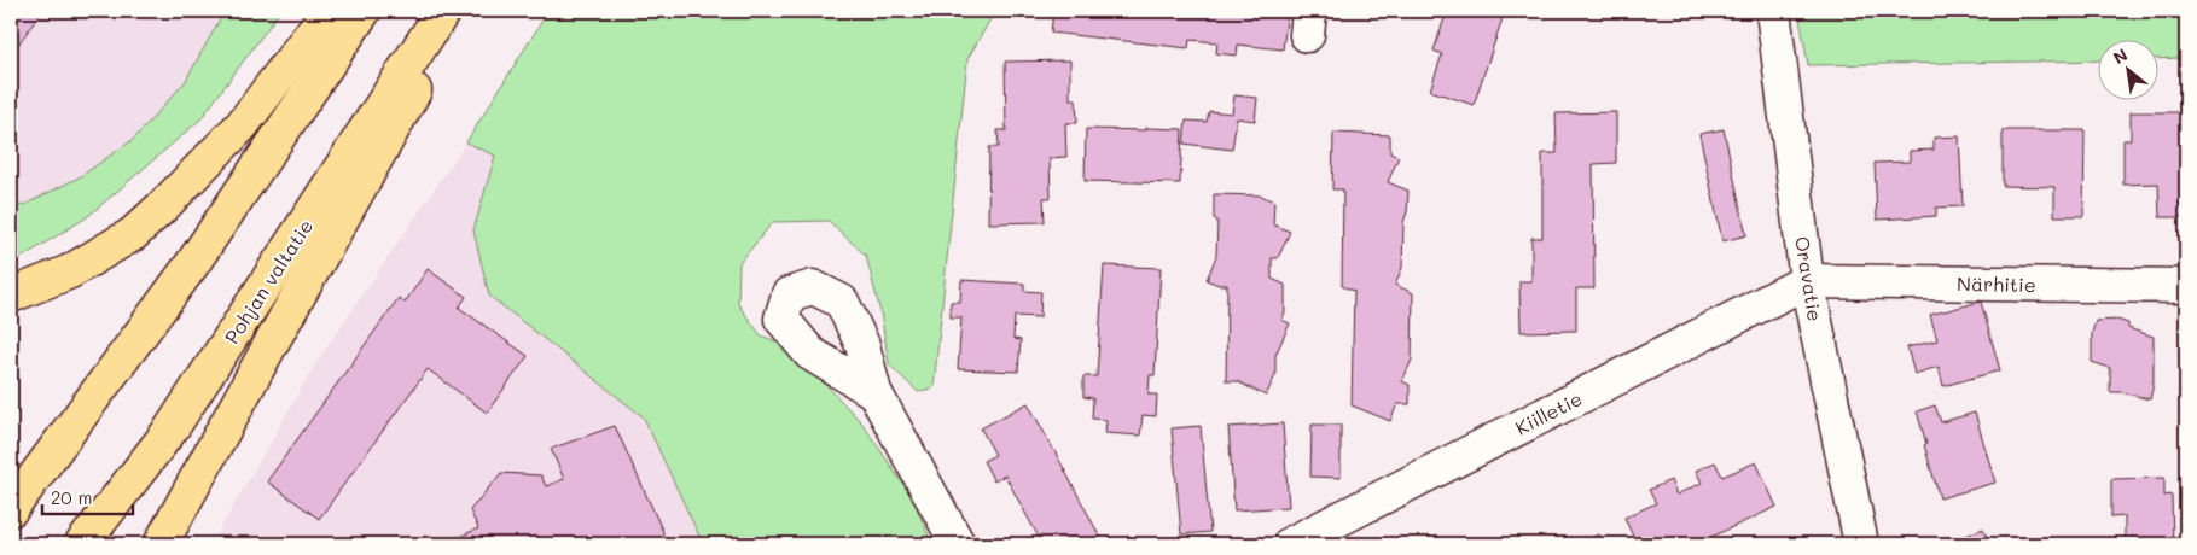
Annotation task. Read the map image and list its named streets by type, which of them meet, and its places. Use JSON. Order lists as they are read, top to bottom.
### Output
{
  "streets": {
    "highway": ["Pohjan valtatie"],
    "street": ["Oravatie", "Närhitie", "Kiilletie"]
  },
  "crossings": [
    ["Oravatie", "Närhitie"],
    ["Oravatie", "Kiilletie"],
    ["Närhitie", "Kiilletie"]
  ],
  "scale_bar": "20 m",
  "north": "top left"
}
